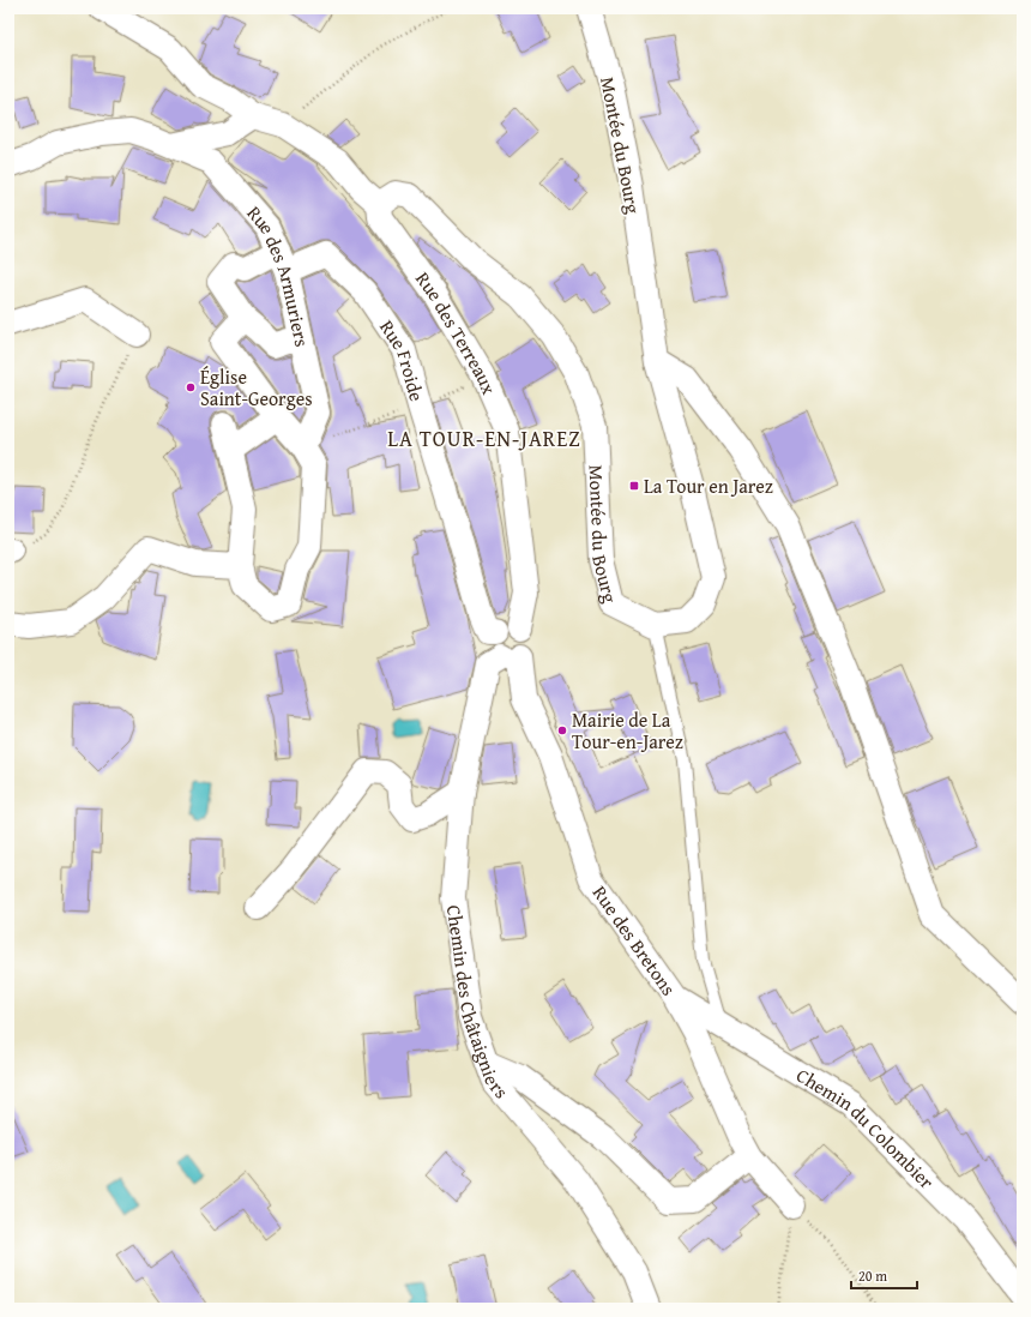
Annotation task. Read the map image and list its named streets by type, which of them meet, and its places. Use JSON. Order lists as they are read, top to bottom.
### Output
{
  "streets": {
    "street": [
      "Montée du Bourg",
      "Rue des Armuriers",
      "Rue des Terreaux",
      "Rue Froide",
      "Rue des Bretons",
      "Chemin des Châtaigniers",
      "Chemin du Colombier"
    ]
  },
  "crossings": [
    ["Montée du Bourg", "Rue des Terreaux"],
    ["Rue des Armuriers", "Rue Froide"],
    ["Rue des Terreaux", "Rue Froide"],
    ["Rue des Terreaux", "Rue des Bretons"],
    ["Rue des Terreaux", "Chemin des Châtaigniers"],
    ["Rue Froide", "Rue des Bretons"],
    ["Rue Froide", "Chemin des Châtaigniers"],
    ["Rue des Bretons", "Chemin des Châtaigniers"],
    ["Rue des Bretons", "Chemin du Colombier"]
  ],
  "districts": ["LA TOUR-EN-JAREZ"],
  "places": {
    "other": ["Église Saint-Georges", "Mairie de La Tour-en-Jarez"],
    "transit": ["La Tour en Jarez"]
  },
  "scale_bar": "20 m"
}
